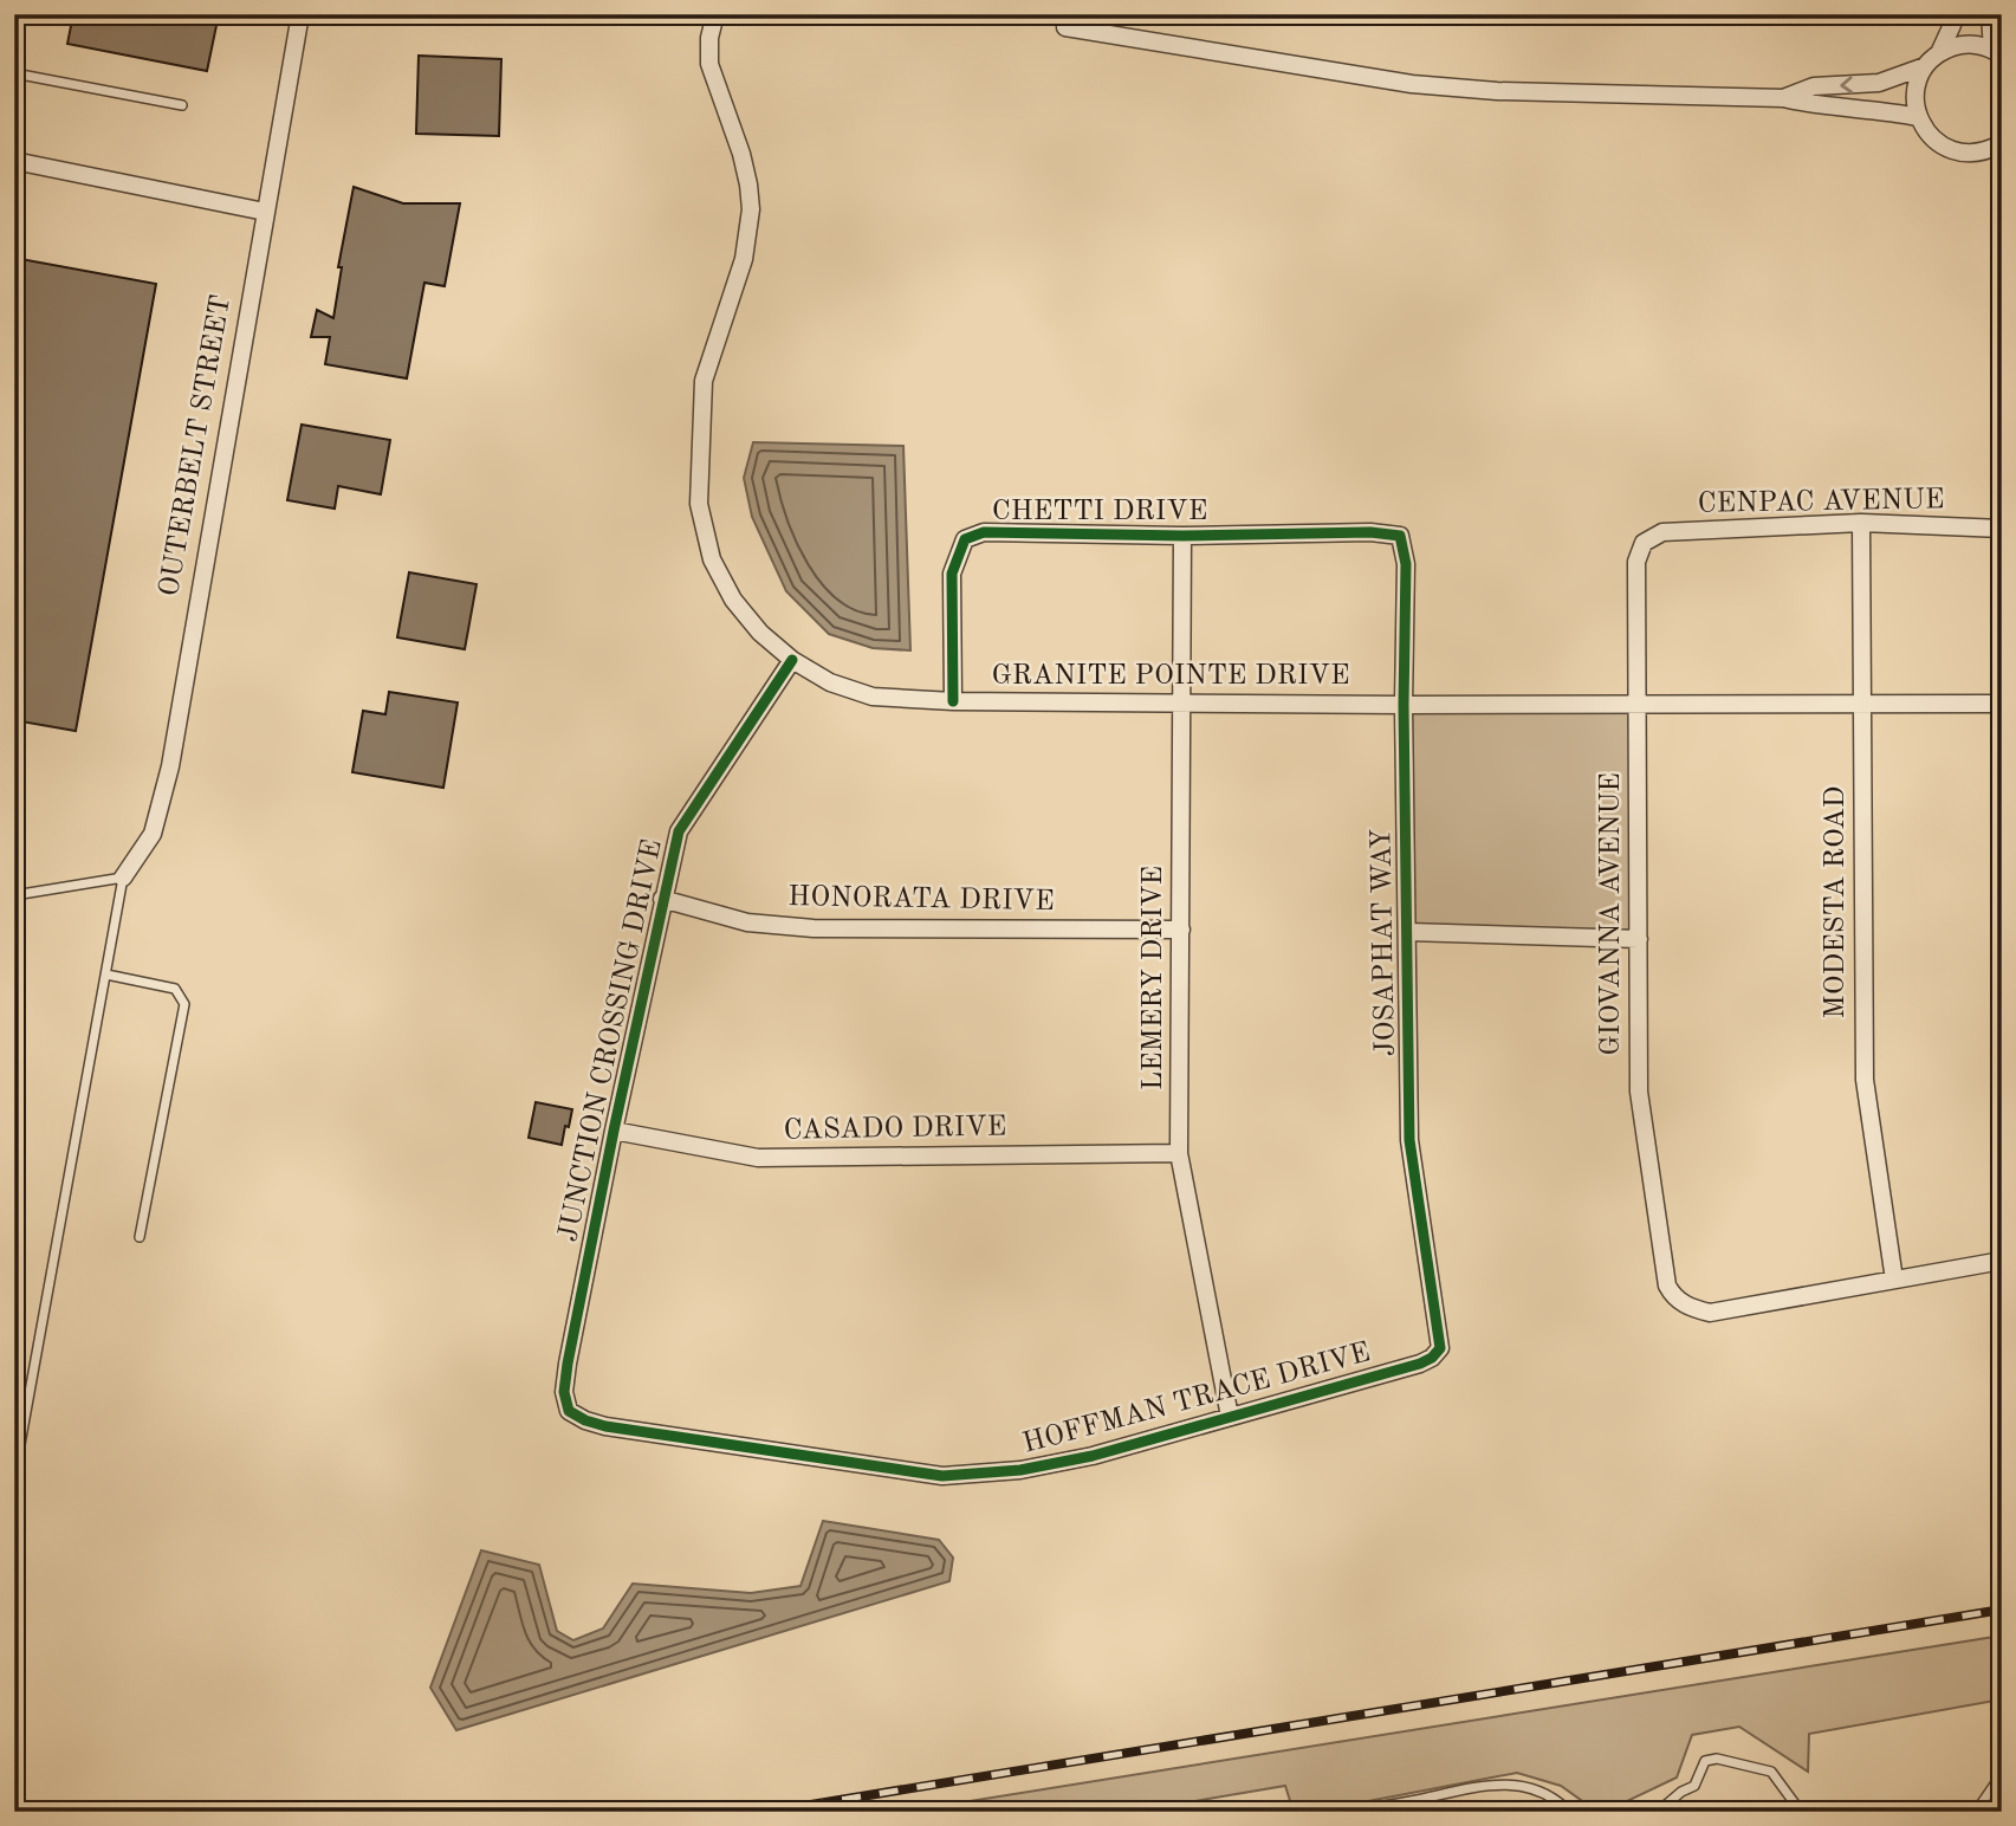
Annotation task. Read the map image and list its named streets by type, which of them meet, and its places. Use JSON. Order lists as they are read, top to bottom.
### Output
{
  "streets": {
    "street": [
      "OUTERBELT STREET",
      "CENPAC AVENUE",
      "CHETTI DRIVE",
      "GRANITE POINTE DRIVE",
      "HONORATA DRIVE",
      "MODESTA ROAD",
      "GIOVANNA AVENUE",
      "JOSAPHAT WAY",
      "LEMERY DRIVE",
      "JUNCTION CROSSING DRIVE",
      "CASADO DRIVE",
      "HOFFMAN TRACE DRIVE"
    ]
  },
  "crossings": [
    ["CENPAC AVENUE", "MODESTA ROAD"],
    ["CENPAC AVENUE", "GIOVANNA AVENUE"],
    ["CHETTI DRIVE", "GRANITE POINTE DRIVE"],
    ["CHETTI DRIVE", "JOSAPHAT WAY"],
    ["CHETTI DRIVE", "LEMERY DRIVE"],
    ["GRANITE POINTE DRIVE", "MODESTA ROAD"],
    ["GRANITE POINTE DRIVE", "GIOVANNA AVENUE"],
    ["GRANITE POINTE DRIVE", "JOSAPHAT WAY"],
    ["GRANITE POINTE DRIVE", "LEMERY DRIVE"],
    ["GRANITE POINTE DRIVE", "JUNCTION CROSSING DRIVE"],
    ["HONORATA DRIVE", "LEMERY DRIVE"],
    ["HONORATA DRIVE", "JUNCTION CROSSING DRIVE"],
    ["MODESTA ROAD", "GIOVANNA AVENUE"],
    ["JOSAPHAT WAY", "HOFFMAN TRACE DRIVE"],
    ["LEMERY DRIVE", "CASADO DRIVE"],
    ["LEMERY DRIVE", "HOFFMAN TRACE DRIVE"],
    ["JUNCTION CROSSING DRIVE", "CASADO DRIVE"],
    ["JUNCTION CROSSING DRIVE", "HOFFMAN TRACE DRIVE"]
  ]
}
